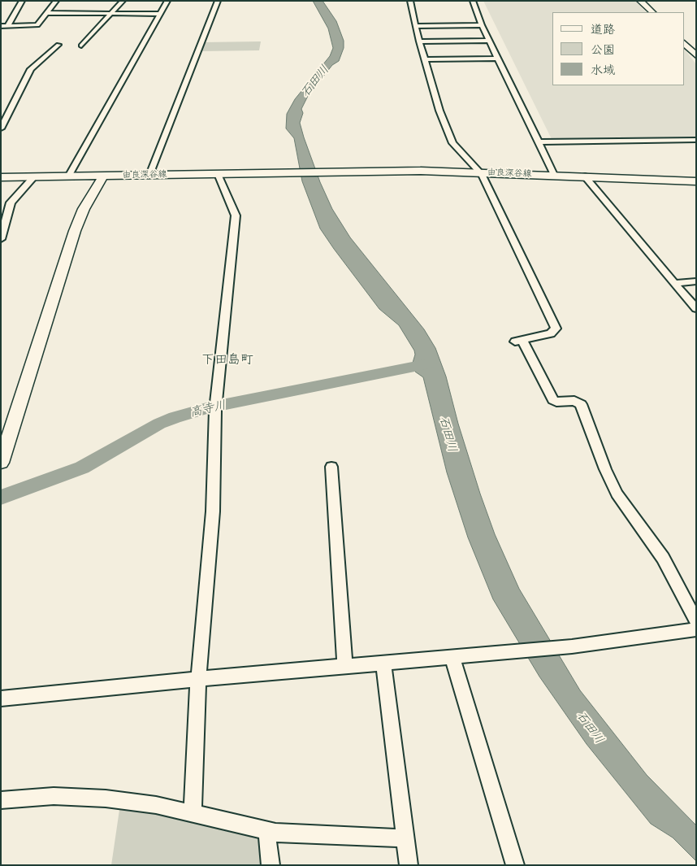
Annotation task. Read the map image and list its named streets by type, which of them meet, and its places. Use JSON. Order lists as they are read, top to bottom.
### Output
{
  "streets": {
    "main road": ["由良深谷線"]
  },
  "districts": ["下田島町"],
  "water": ["石田川", "高寺川"],
  "legend": ["道路", "公園", "水域"]
}
